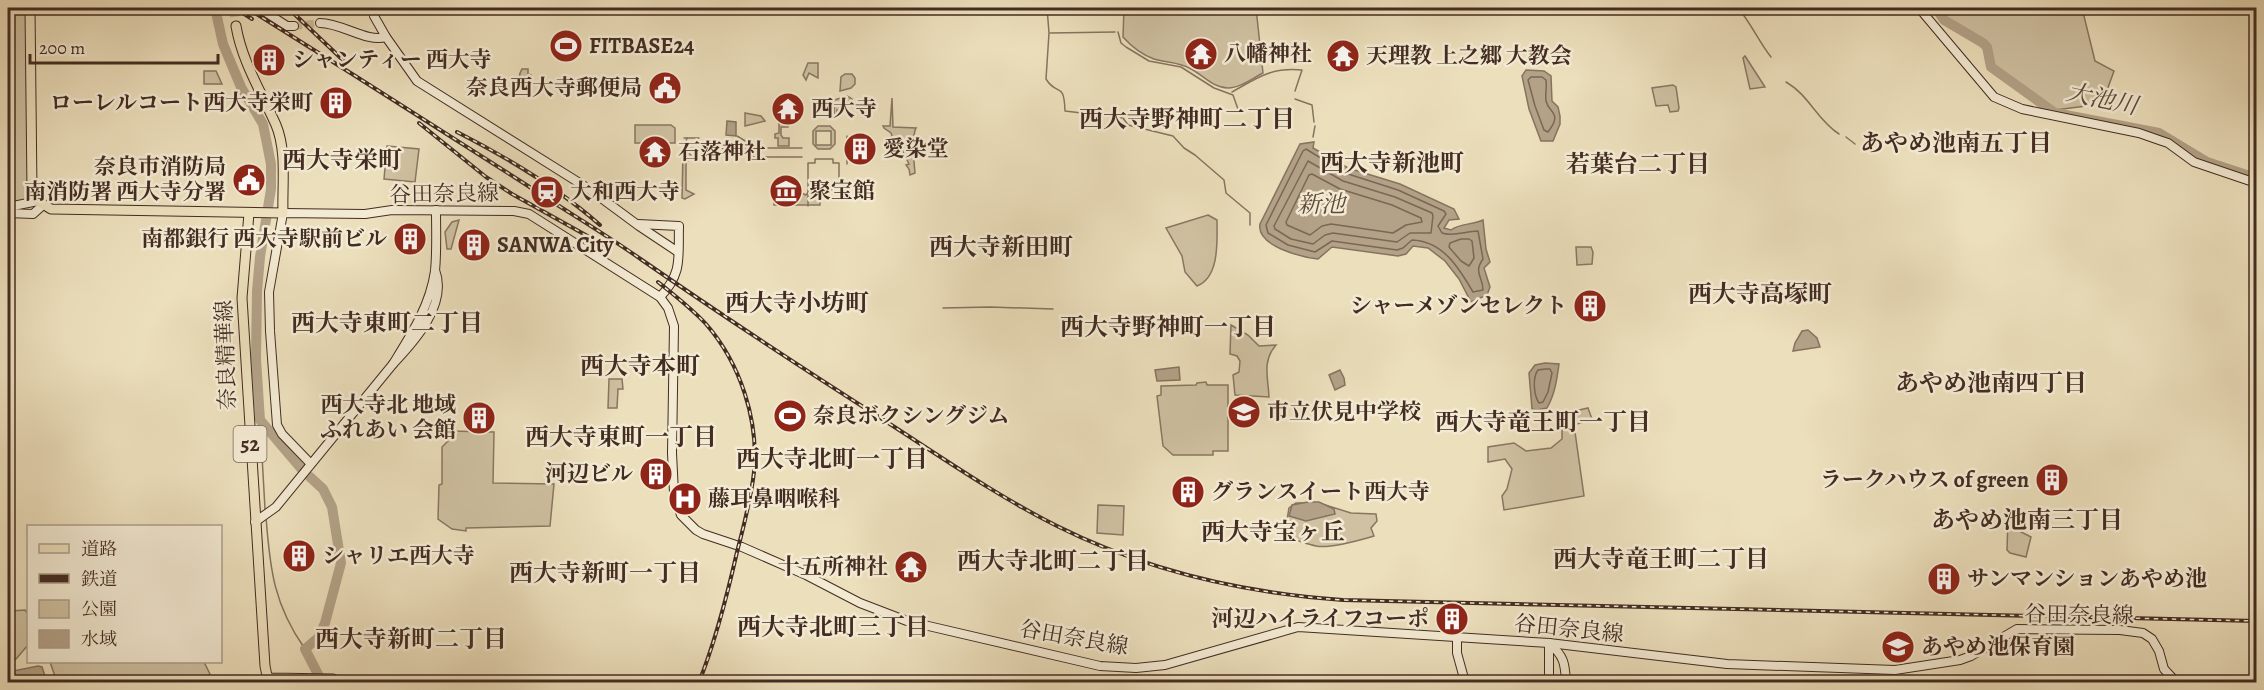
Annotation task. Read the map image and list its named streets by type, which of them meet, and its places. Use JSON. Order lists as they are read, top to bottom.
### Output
{
  "streets": {
    "main road": ["谷田奈良線", "奈良精華線", "52"]
  },
  "districts": [
    "西大寺野神町二丁目",
    "あやめ池南五丁目",
    "西大寺栄町",
    "西大寺新池町",
    "若葉台二丁目",
    "西大寺新田町",
    "西大寺高塚町",
    "西大寺小坊町",
    "西大寺東町二丁目",
    "西大寺野神町一丁目",
    "西大寺本町",
    "あやめ池南四丁目",
    "西大寺竜王町一丁目",
    "西大寺東町一丁目",
    "西大寺北町一丁目",
    "あやめ池南三丁目",
    "西大寺宝ヶ丘",
    "西大寺竜王町二丁目",
    "西大寺北町二丁目",
    "西大寺新町一丁目",
    "西大寺北町三丁目",
    "西大寺新町二丁目"
  ],
  "water": ["大池川", "新池"],
  "places": {
    "sports": ["FITBASE24", "奈良ボクシングジム"],
    "temple": [
      "八幡神社",
      "天理教 上之郷 大教会",
      "西大寺",
      "石落神社",
      "十五所神社"
    ],
    "building": [
      "シャンティー 西大寺",
      "ローレルコート西大寺栄町",
      "愛染堂",
      "南都銀行 西大寺駅前ビル",
      "SANWA City",
      "シャーメゾンセレクト",
      "西大寺北 地域 ふれあい 会館",
      "河辺ビル",
      "ラークハウス of green",
      "グランスイート西大寺",
      "シャリエ西大寺",
      "サンマンションあやめ池",
      "河辺ハイライフコーポ"
    ],
    "public building": ["奈良西大寺郵便局", "奈良市消防局 南消防署 西大寺分署"],
    "museum": ["聚宝館"],
    "station": ["大和西大寺"],
    "school or university": ["市立伏見中学校", "あやめ池保育園"],
    "hospital": ["藤耳鼻咽喉科"]
  },
  "legend": [
    "道路",
    "鉄道",
    "公園",
    "水域"
  ],
  "scale_bar": "200 m"
}
